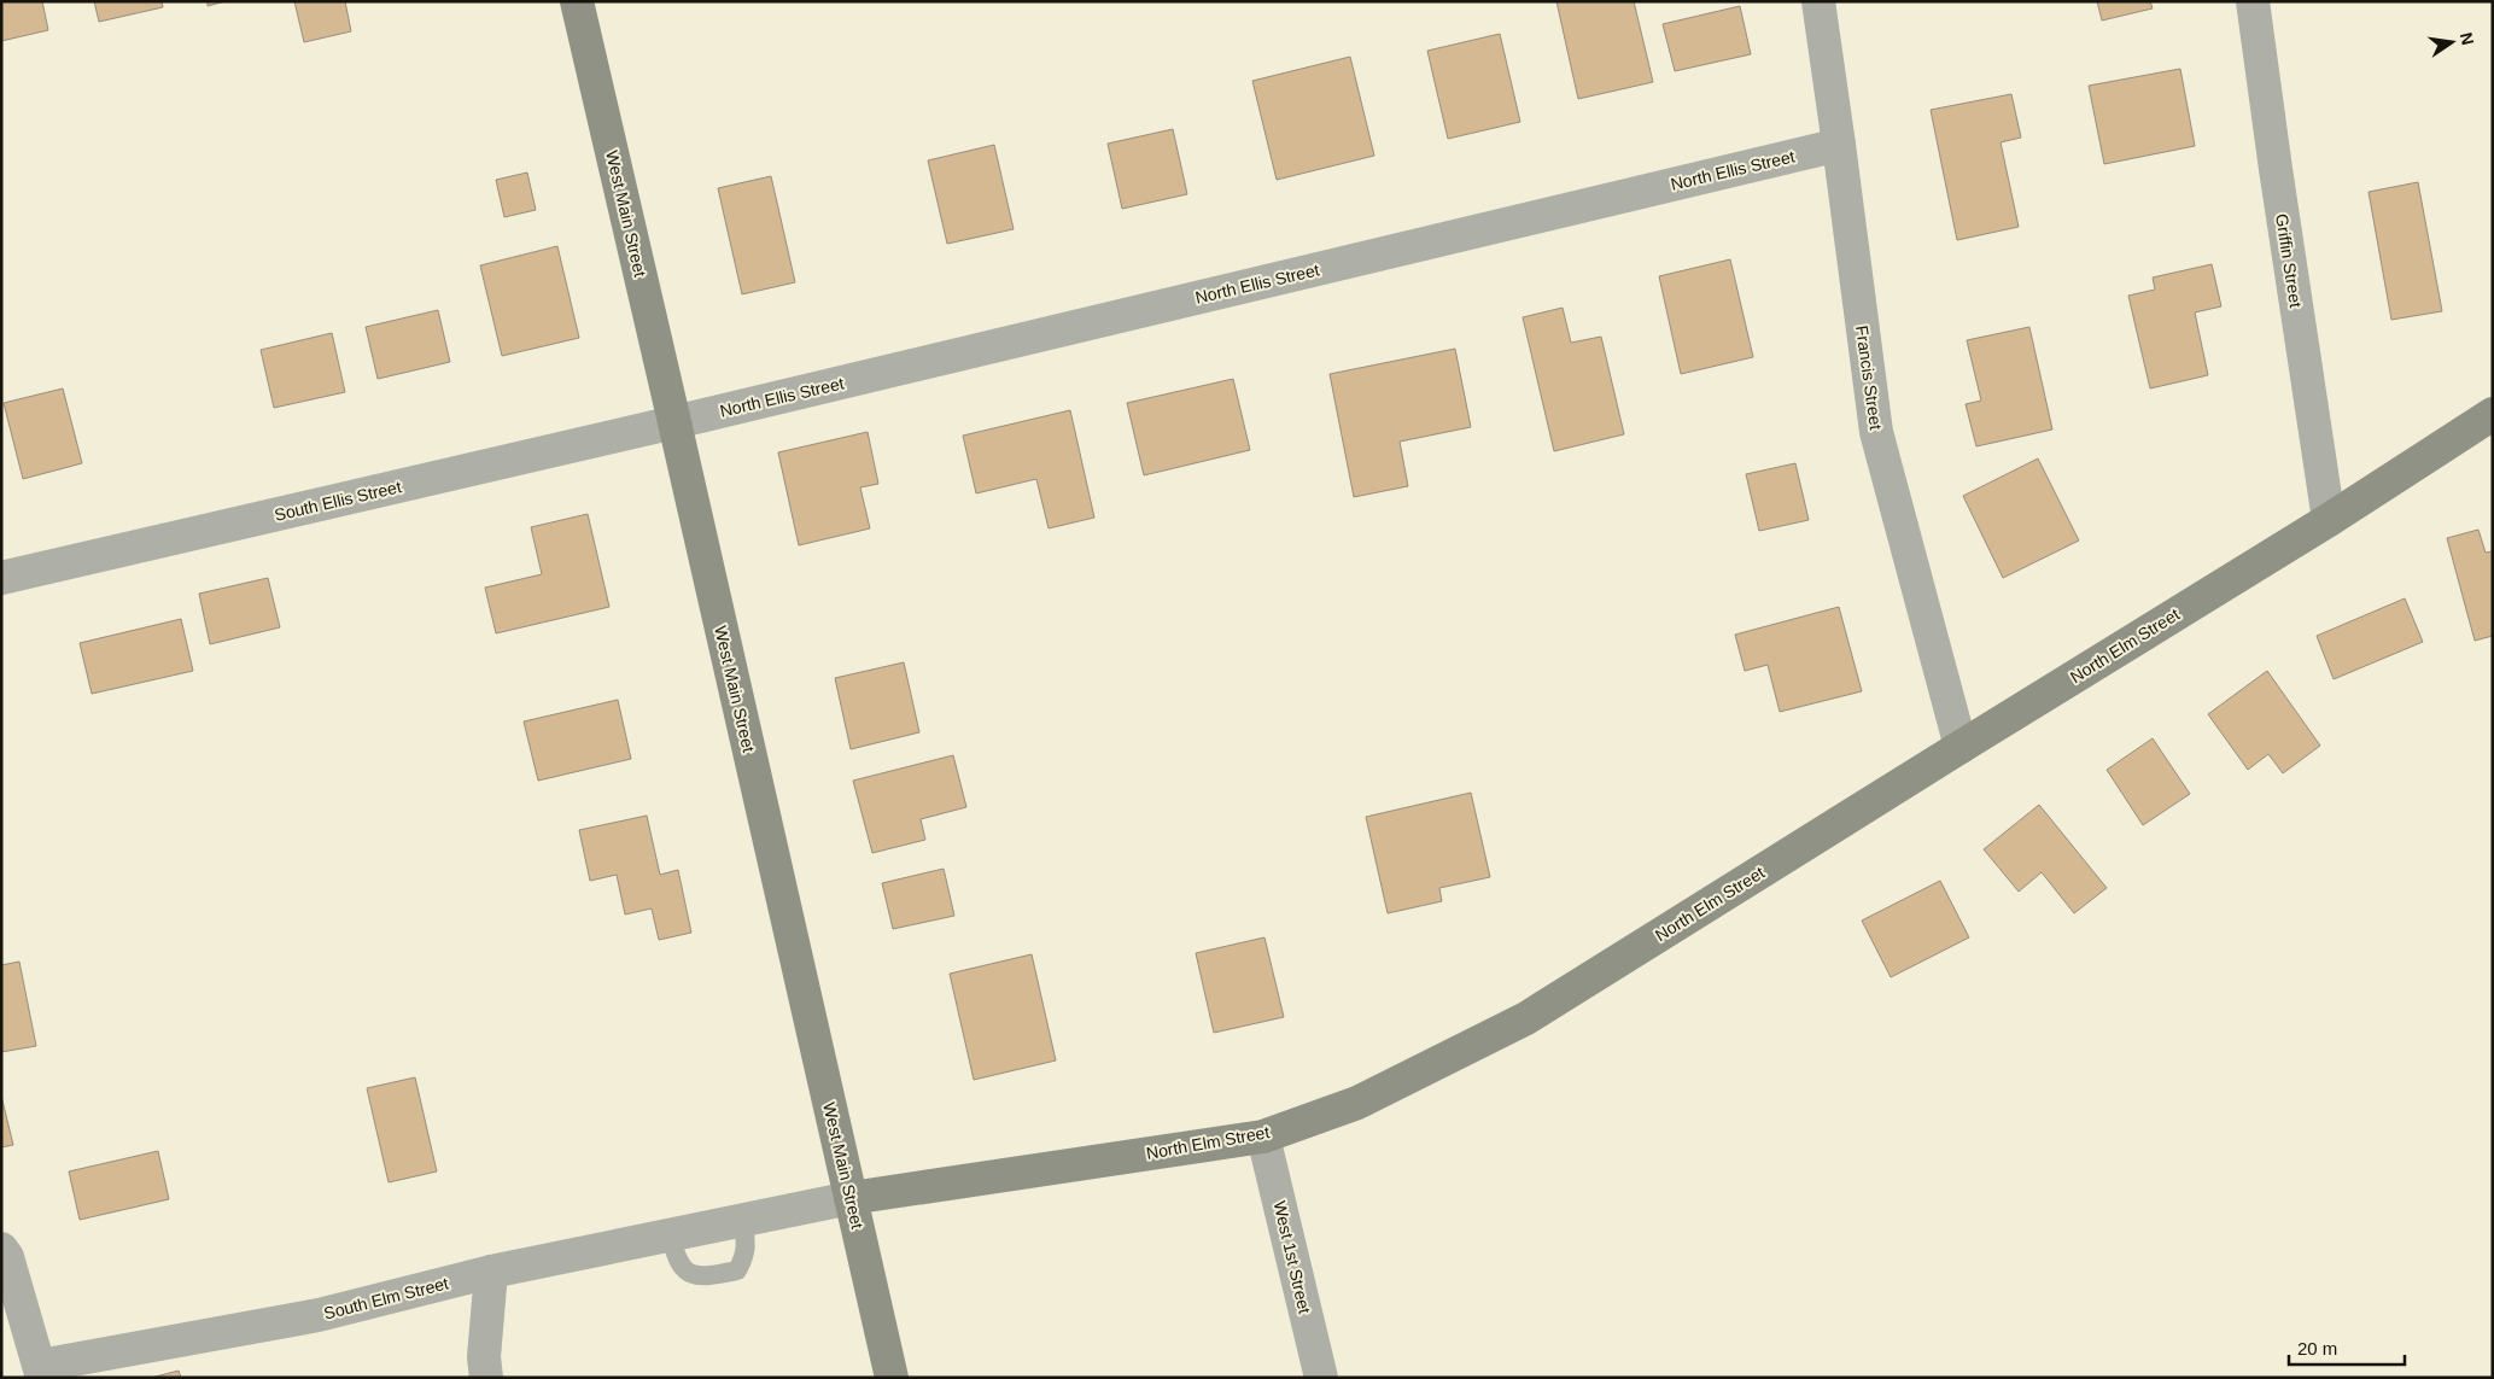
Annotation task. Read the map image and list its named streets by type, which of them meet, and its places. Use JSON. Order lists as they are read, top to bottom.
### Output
{
  "streets": {
    "street": [
      "North Ellis Street",
      "West Main Street",
      "Griffin Street",
      "Francis Street",
      "South Ellis Street",
      "North Elm Street",
      "West 1st Street",
      "South Elm Street"
    ]
  },
  "crossings": [
    ["North Ellis Street", "West Main Street"],
    ["North Ellis Street", "Francis Street"],
    ["North Ellis Street", "South Ellis Street"],
    ["West Main Street", "South Ellis Street"],
    ["West Main Street", "North Elm Street"],
    ["West Main Street", "South Elm Street"],
    ["Griffin Street", "North Elm Street"],
    ["Francis Street", "North Elm Street"],
    ["North Elm Street", "West 1st Street"],
    ["North Elm Street", "South Elm Street"]
  ],
  "scale_bar": "20 m",
  "north": "right"
}
